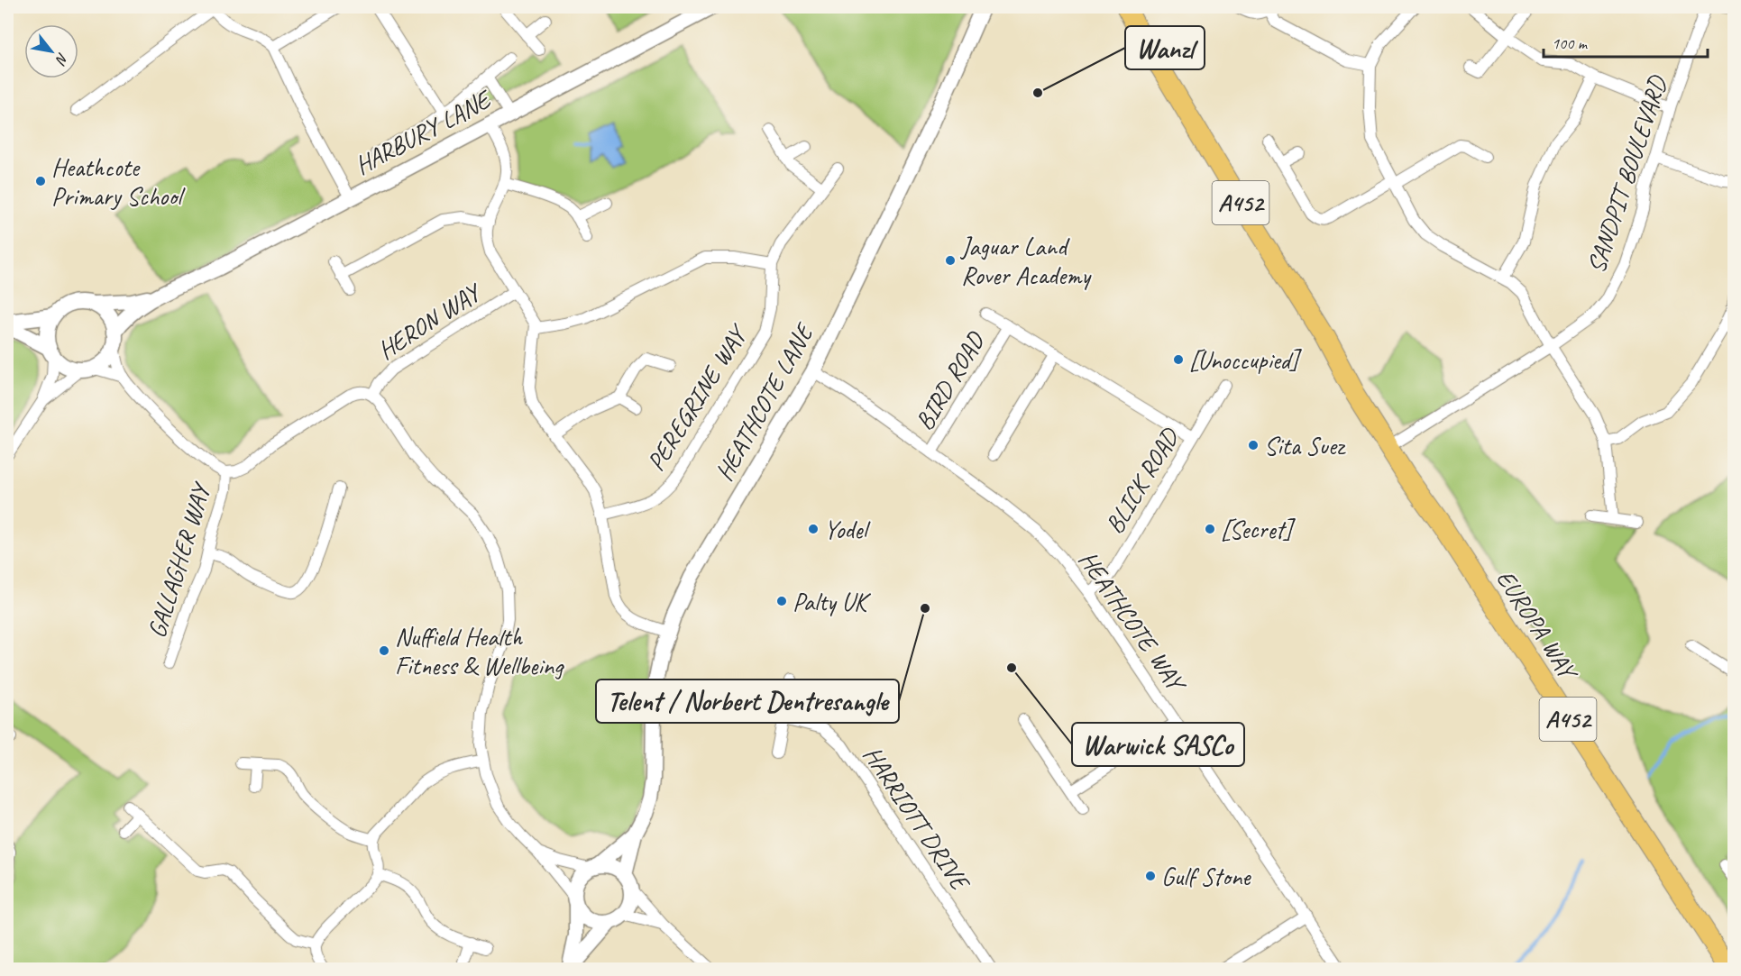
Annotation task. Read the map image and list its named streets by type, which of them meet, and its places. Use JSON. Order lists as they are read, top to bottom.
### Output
{
  "streets": {
    "highway": ["A452", "EUROPA WAY"],
    "street": [
      "HARBURY LANE",
      "SANDPIT BOULEVARD",
      "HERON WAY",
      "BIRD ROAD",
      "PEREGRINE WAY",
      "HEATHCOTE LANE",
      "BLICK ROAD",
      "GALLAGHER WAY",
      "HEATHCOTE WAY",
      "HARRIOTT DRIVE"
    ]
  },
  "crossings": [
    ["HARBURY LANE", "GALLAGHER WAY"],
    ["SANDPIT BOULEVARD", "EUROPA WAY"],
    ["HERON WAY", "GALLAGHER WAY"],
    ["BIRD ROAD", "HEATHCOTE WAY"],
    ["HEATHCOTE LANE", "HEATHCOTE WAY"],
    ["BLICK ROAD", "HEATHCOTE WAY"]
  ],
  "places": [
    "Wanzl",
    "Heathcote Primary School",
    "Jaguar Land Rover Academy",
    "[Unoccupied]",
    "Sita Suez",
    "Yodel",
    "[Secret]",
    "Palty UK",
    "Telent / Norbert Dentresangle",
    "Nuffield Health Fitness & Wellbeing",
    "Warwick SASCo",
    "Gulf Stone"
  ],
  "scale_bar": "100 m",
  "north": "bottom right"
}
